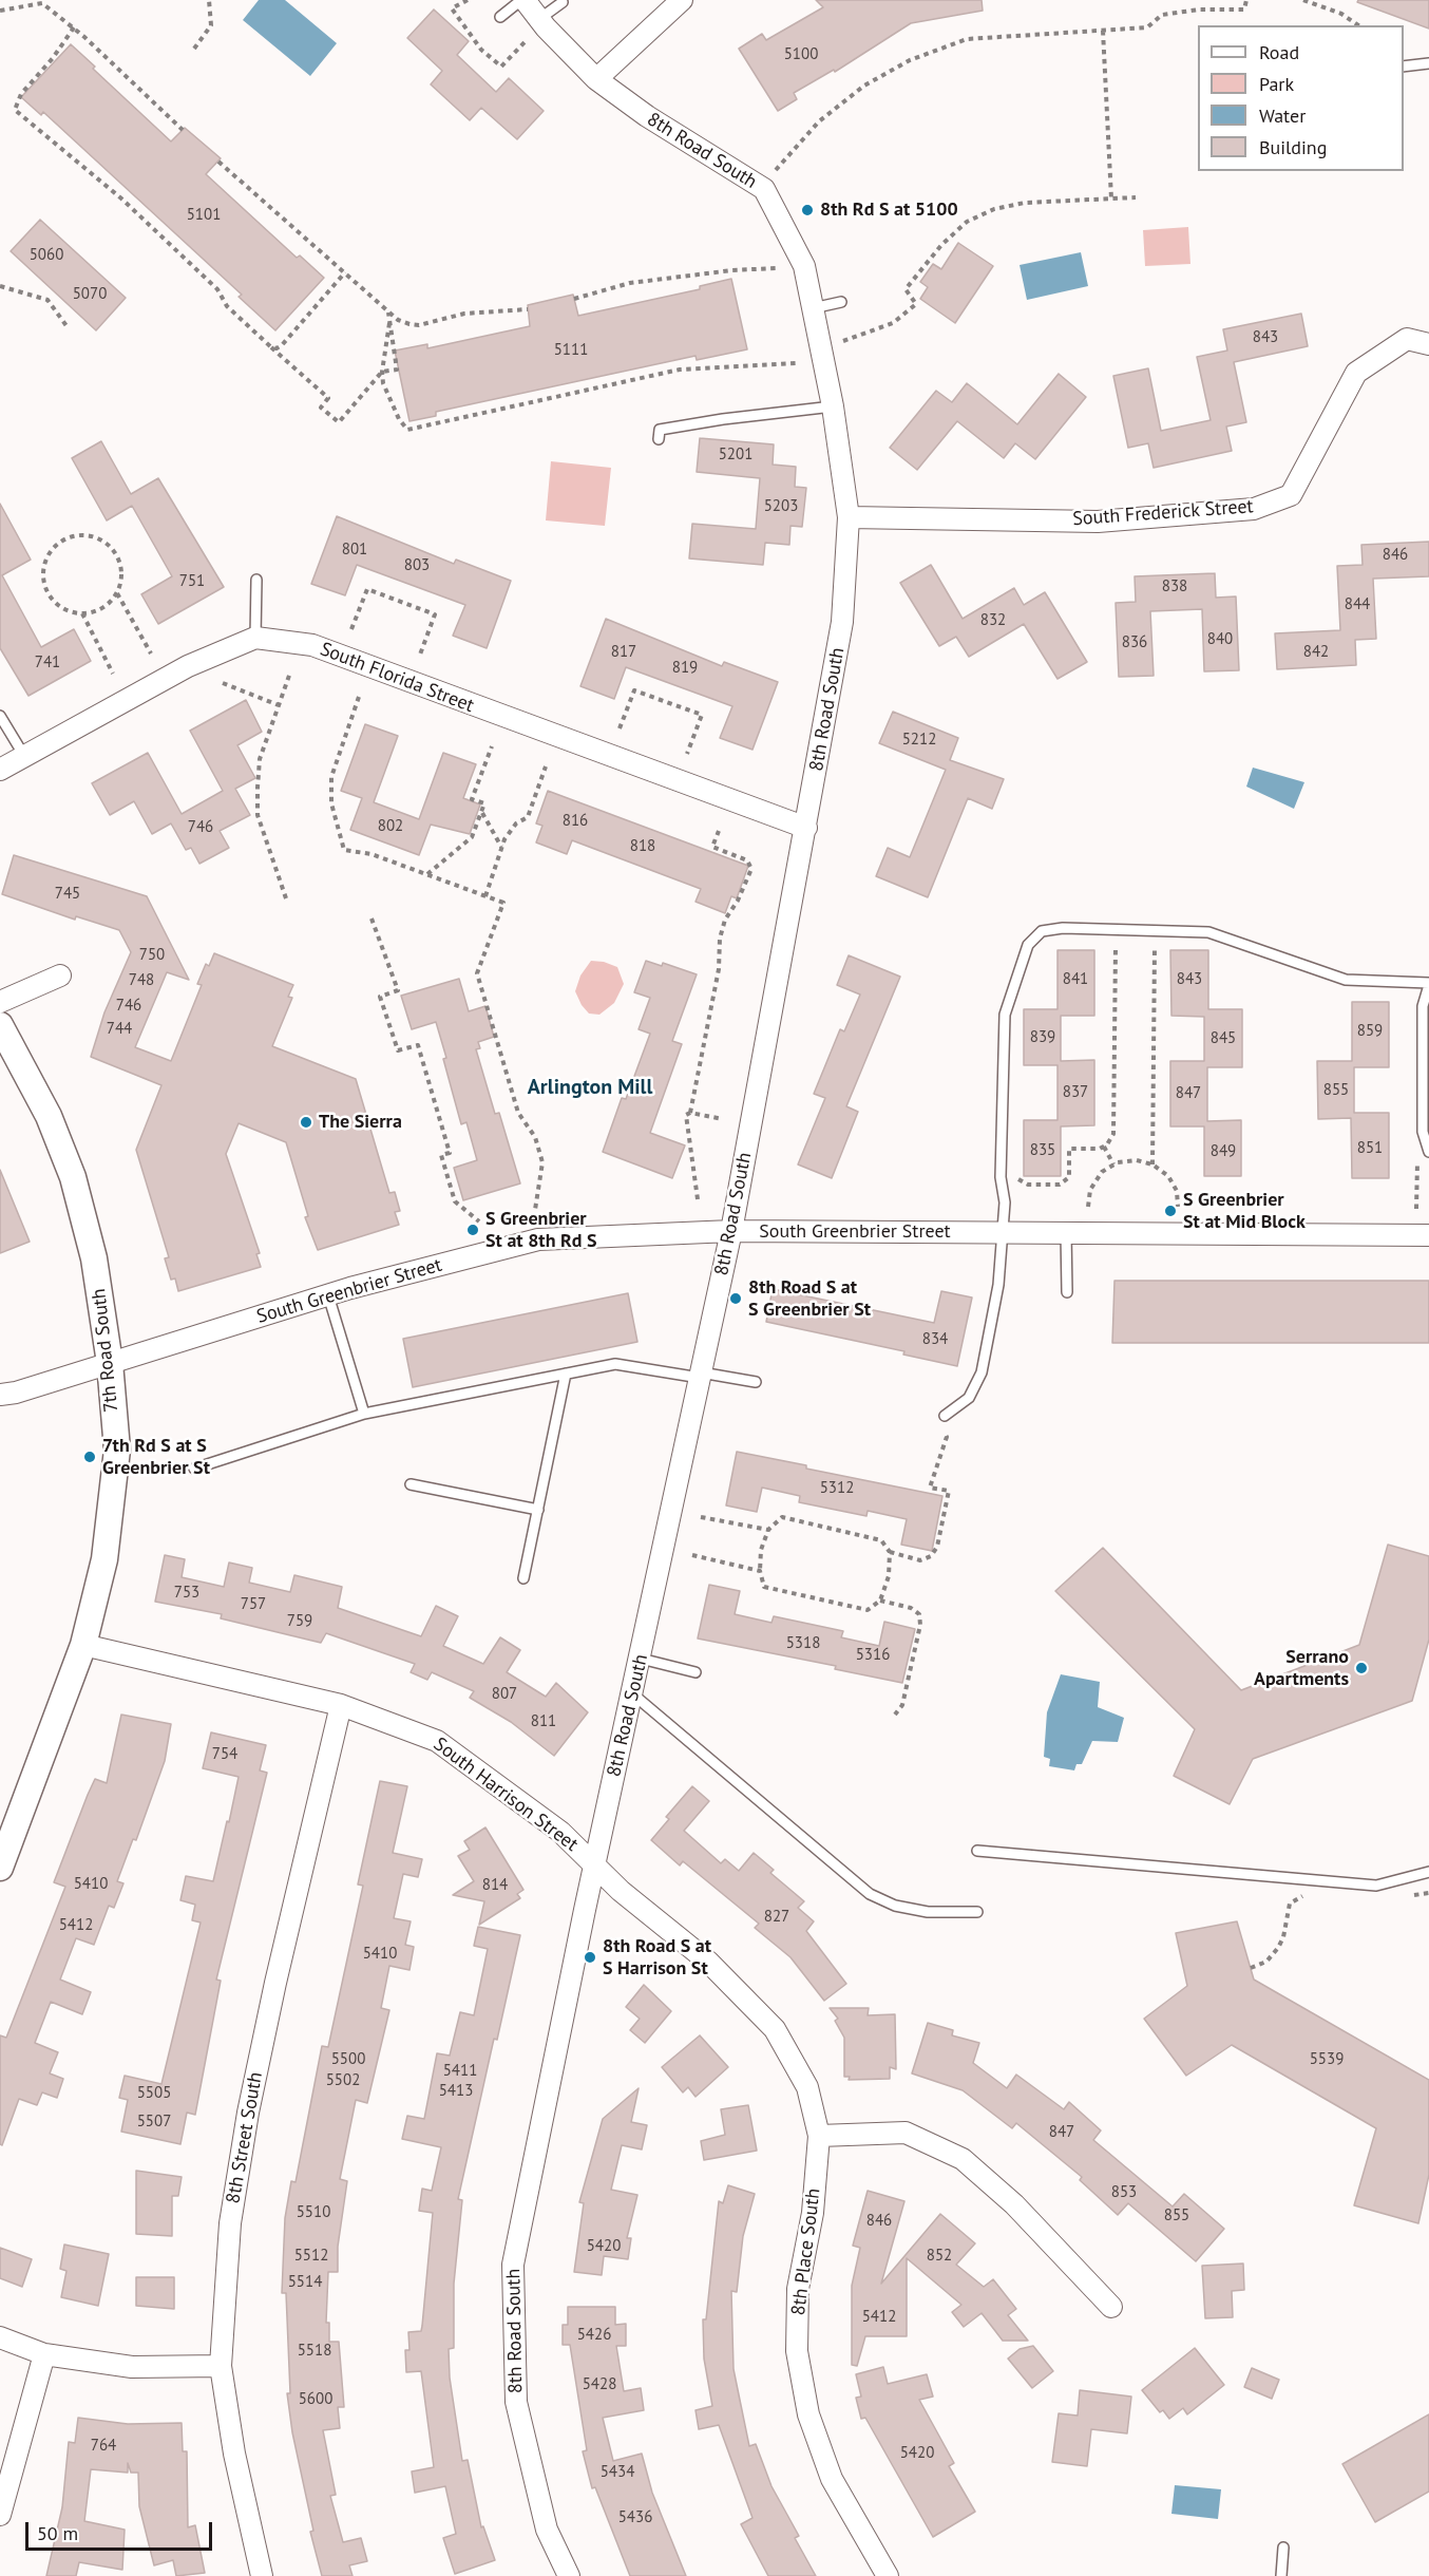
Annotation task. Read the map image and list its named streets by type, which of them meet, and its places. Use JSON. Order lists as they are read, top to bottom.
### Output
{
  "streets": {
    "street": [
      "8th Road South",
      "South Frederick Street",
      "South Florida Street",
      "South Greenbrier Street",
      "7th Road South",
      "South Harrison Street",
      "8th Street South",
      "8th Place South"
    ]
  },
  "crossings": [
    ["8th Road South", "South Frederick Street"],
    ["8th Road South", "South Florida Street"],
    ["8th Road South", "South Greenbrier Street"],
    ["8th Road South", "South Harrison Street"],
    ["South Greenbrier Street", "7th Road South"],
    ["7th Road South", "South Harrison Street"],
    ["South Harrison Street", "8th Street South"],
    ["South Harrison Street", "8th Place South"]
  ],
  "districts": ["Arlington Mill"],
  "places": [
    "8th Rd S at 5100",
    "The Sierra",
    "S Greenbrier St at Mid Block",
    "S Greenbrier St at 8th Rd S",
    "8th Road S at S Greenbrier St",
    "7th Rd S at S Greenbrier St",
    "Serrano Apartments",
    "8th Road S at S Harrison St"
  ],
  "house_numbers": [
    "5100",
    "5101",
    "5060",
    "5070",
    "843",
    "5111",
    "5201",
    "5203",
    "801",
    "846",
    "803",
    "751",
    "838",
    "844",
    "832",
    "840",
    "836",
    "817",
    "842",
    "741",
    "819",
    "5212",
    "816",
    "802",
    "746",
    "818",
    "745",
    "750",
    "841",
    "843",
    "748",
    "746",
    "744",
    "859",
    "839",
    "845",
    "855",
    "837",
    "847",
    "851",
    "835",
    "849",
    "834",
    "5312",
    "753",
    "757",
    "759",
    "5318",
    "5316",
    "807",
    "811",
    "754",
    "5410",
    "814",
    "827",
    "5412",
    "5410",
    "5500",
    "5539",
    "5411",
    "5502",
    "5413",
    "5505",
    "5507",
    "847",
    "853",
    "5510",
    "855",
    "846",
    "5420",
    "5512",
    "852",
    "5514",
    "5412",
    "5426",
    "5518",
    "5428",
    "5600",
    "764",
    "5420",
    "5434",
    "5436"
  ],
  "legend": [
    "Road",
    "Park",
    "Water",
    "Building"
  ],
  "scale_bar": "50 m"
}
